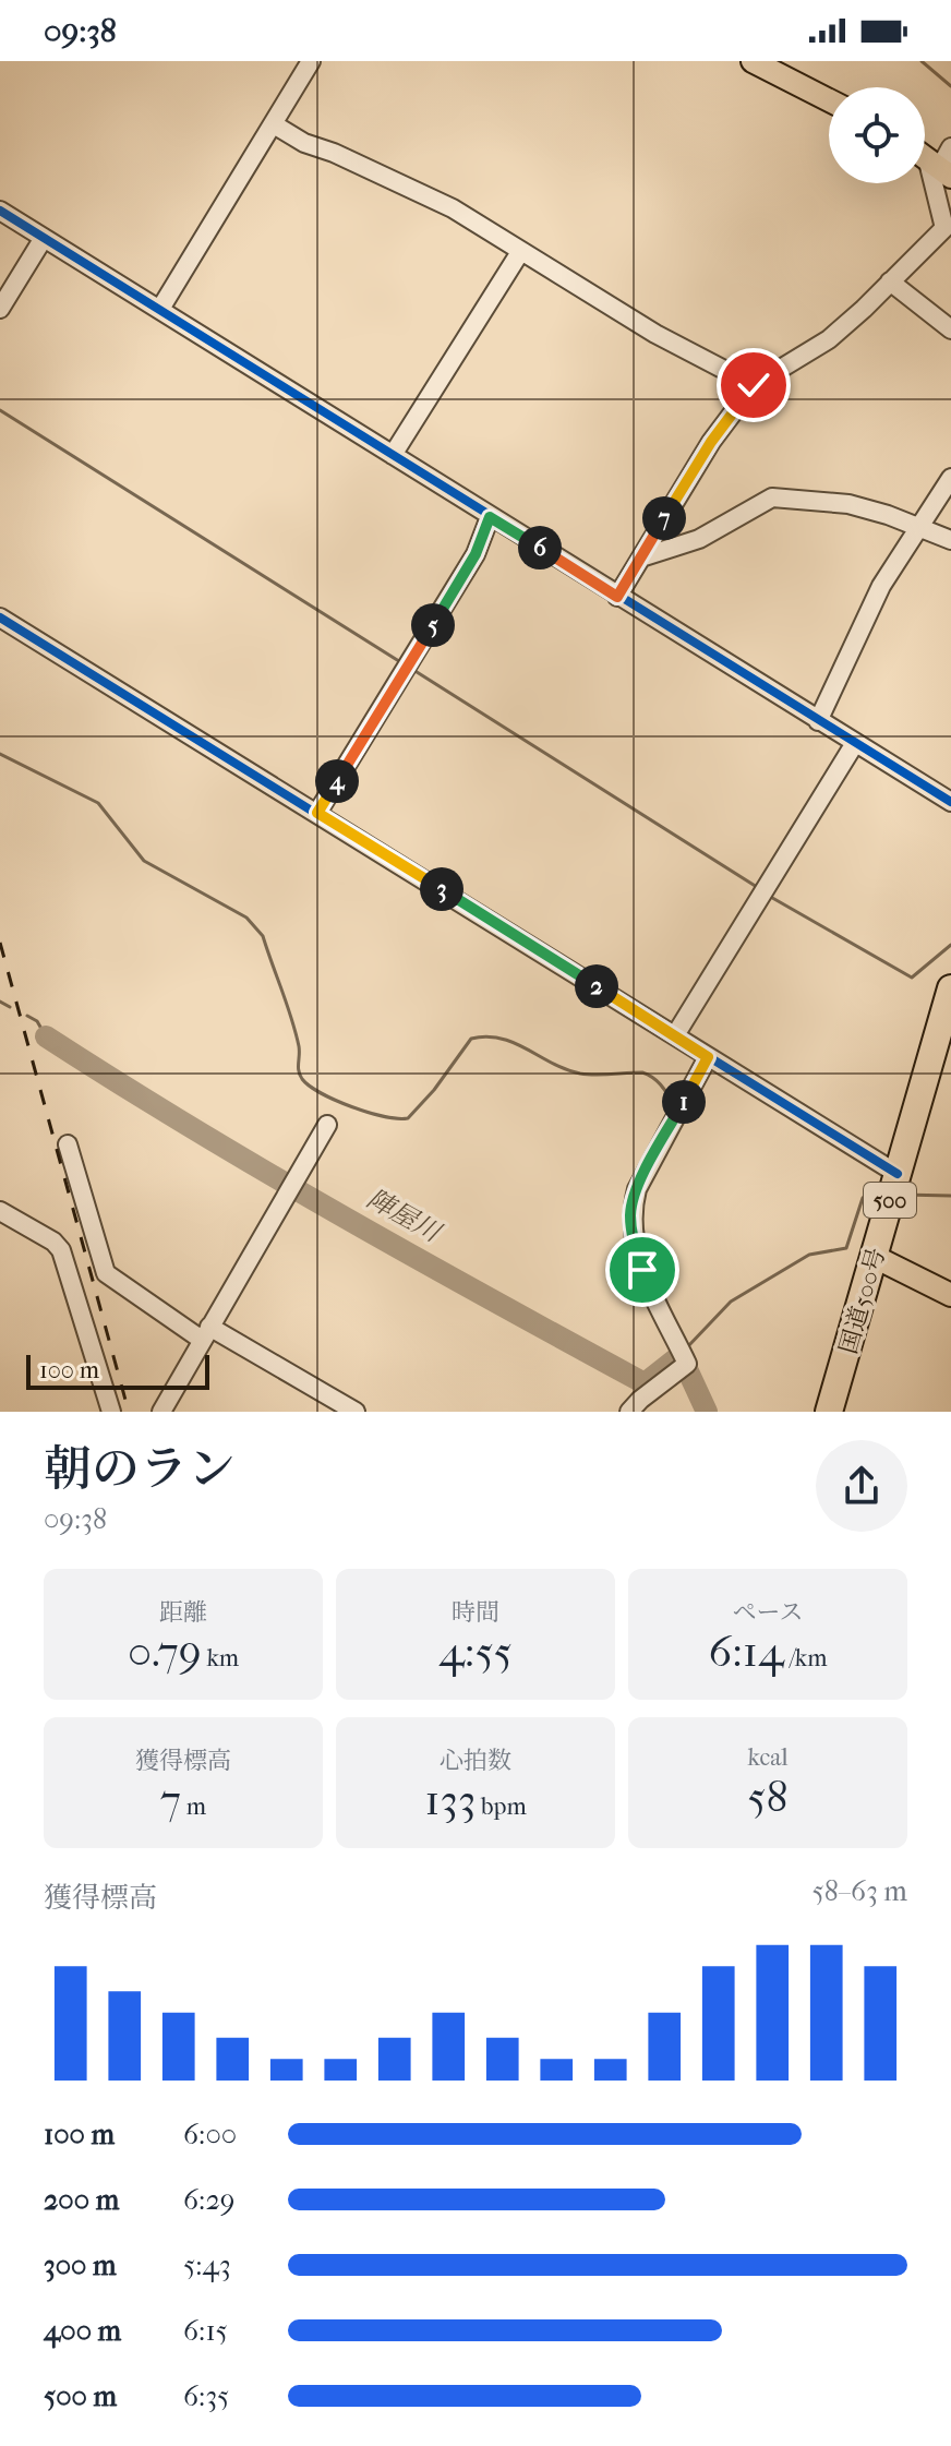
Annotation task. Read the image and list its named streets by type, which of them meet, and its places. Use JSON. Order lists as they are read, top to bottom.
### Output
{
  "streets": {
    "highway": ["500", "国道500号"]
  },
  "water": ["陣屋川"],
  "scale_bar": "100 m",
  "page": {
    "status": "09:38",
    "pins": [
      "7",
      "6",
      "5",
      "4",
      "3",
      "2",
      "1"
    ],
    "scale": "100 m",
    "heading": ["朝のラン", "09:38"],
    "stats": [
      ["距離", "0.79 km"],
      ["時間", "4:55"],
      ["ペース", "6:14 /km"],
      ["獲得標高", "7 m"],
      ["心拍数", "133 bpm"],
      ["kcal", "58"]
    ],
    "chart": ["獲得標高", "58–63 m"],
    "list": [
      {
        "name": "100 m",
        "note": "6:00"
      },
      {
        "name": "200 m",
        "note": "6:29"
      },
      {
        "name": "300 m",
        "note": "5:43"
      },
      {
        "name": "400 m",
        "note": "6:15"
      },
      {
        "name": "500 m",
        "note": "6:35"
      }
    ]
  }
}
